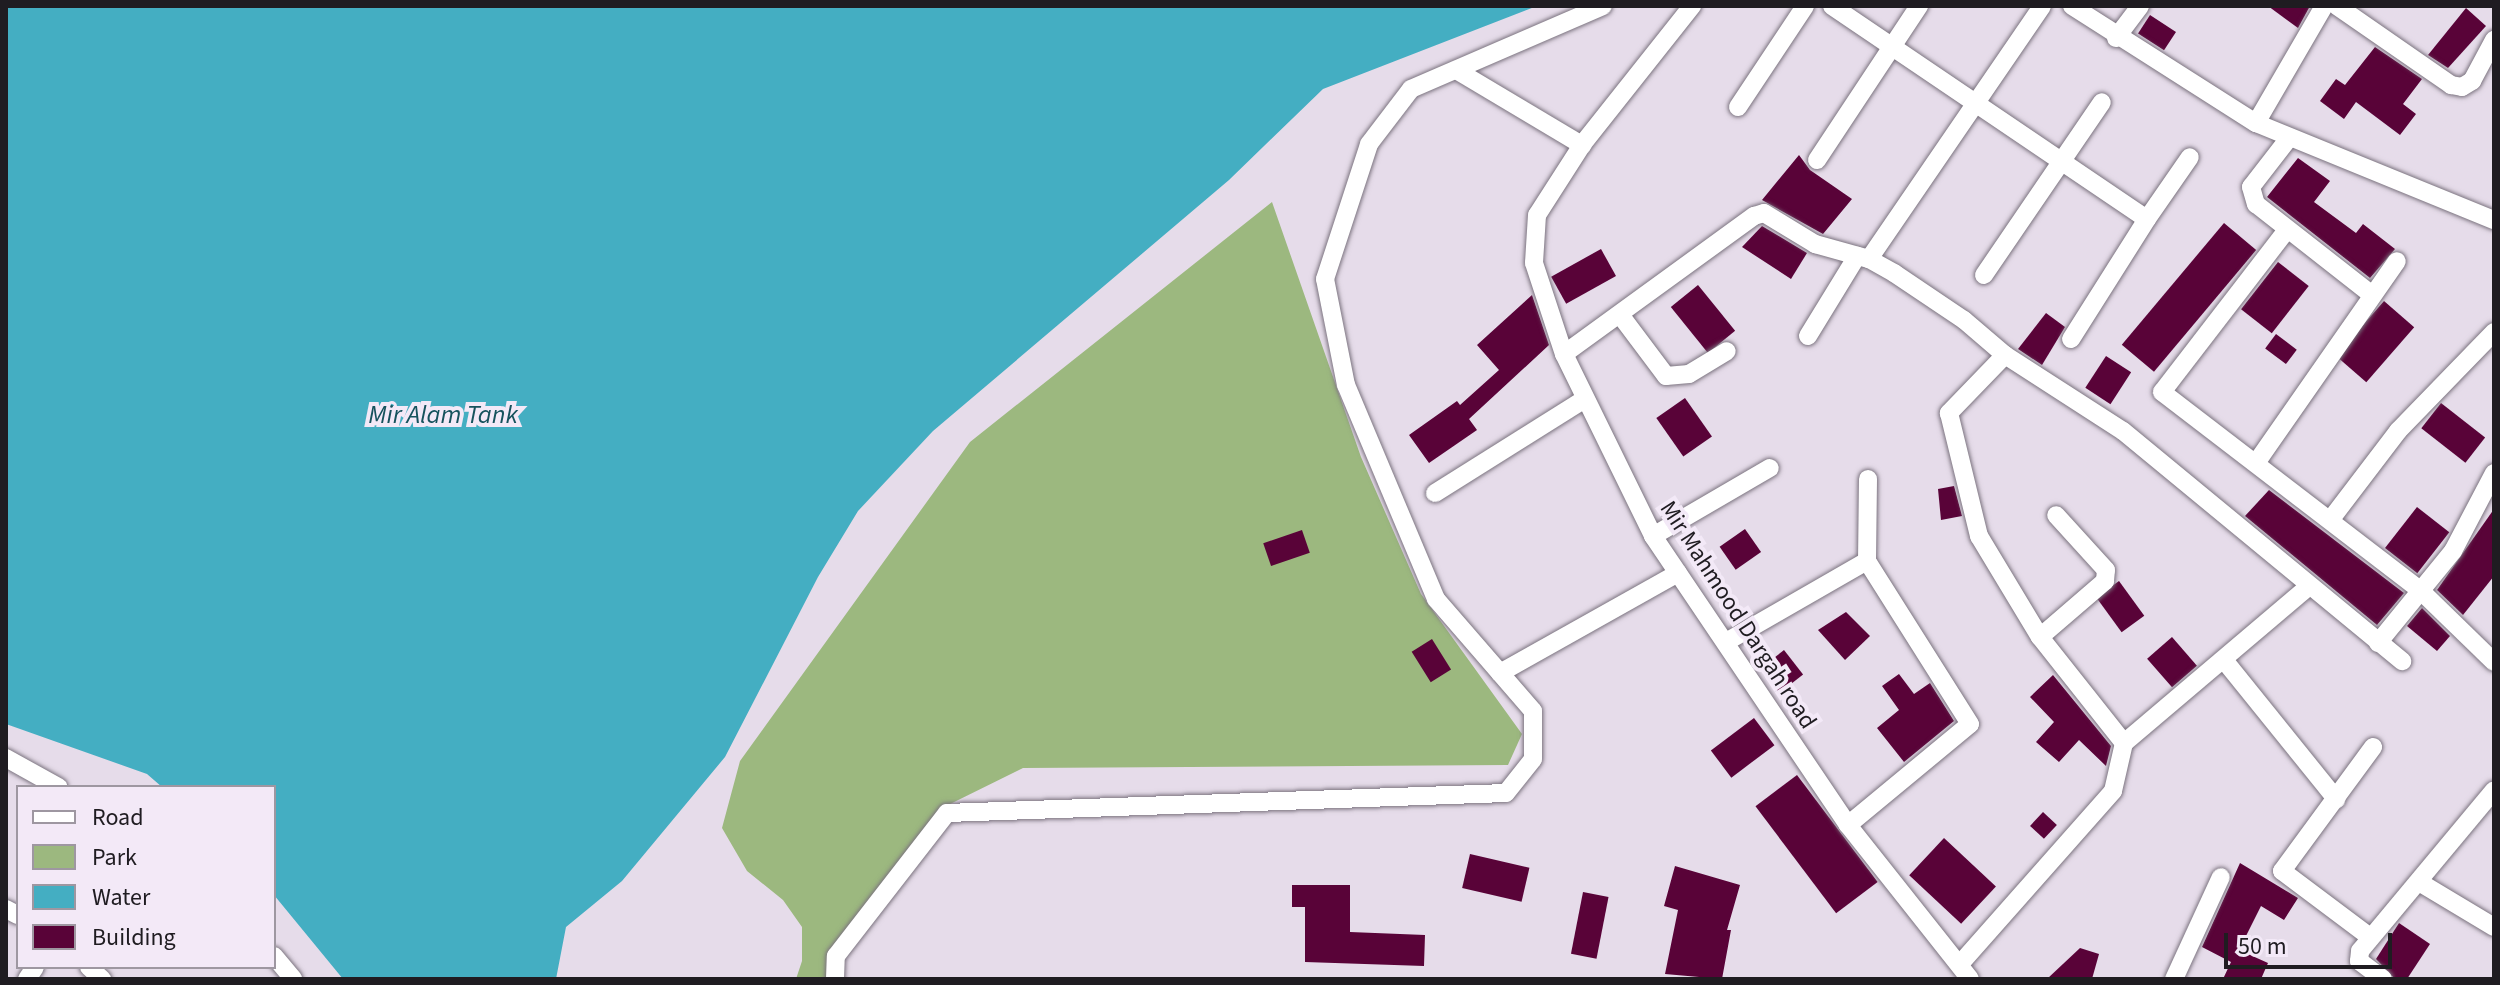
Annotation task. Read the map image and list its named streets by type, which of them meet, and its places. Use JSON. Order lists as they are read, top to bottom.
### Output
{
  "streets": {
    "street": ["Mir Mahmood Dargah road"]
  },
  "water": ["Mir Alam Tank"],
  "legend": [
    "Road",
    "Park",
    "Water",
    "Building"
  ],
  "scale_bar": "50 m"
}
